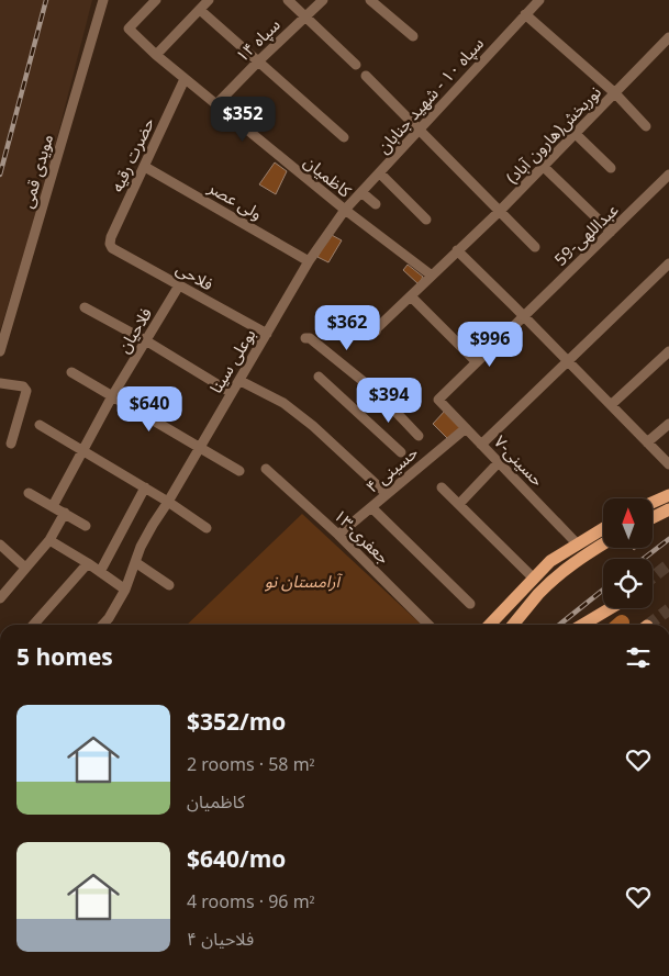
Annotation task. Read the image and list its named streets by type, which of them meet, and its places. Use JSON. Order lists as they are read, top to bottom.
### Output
{
  "streets": {
    "street": [
      "سپاه ۱۴",
      "سپاه ۱۰ - شهید جنابان",
      "نوربخش(هارون آباد)",
      "حضرت رقیه",
      "مویدی قمی",
      "کاظمیان",
      "ولی عصر",
      "عبداللهی-59",
      "فلاحی",
      "فلاحیان",
      "بوعلی سینا",
      "حسینی-۷",
      "حسینی ۴",
      "جعفری-۱۳"
    ]
  },
  "crossings": [
    ["سپاه ۱۴", "کاظمیان"],
    ["سپاه ۱۰ - شهید جنابان", "کاظمیان"],
    ["سپاه ۱۰ - شهید جنابان", "بوعلی سینا"],
    ["نوربخش(هارون آباد)", "کاظمیان"],
    ["حضرت رقیه", "کاظمیان"],
    ["حضرت رقیه", "ولی عصر"],
    ["حضرت رقیه", "فلاحی"],
    ["کاظمیان", "بوعلی سینا"],
    ["ولی عصر", "بوعلی سینا"],
    ["عبداللهی-59", "حسینی-۷"],
    ["فلاحی", "فلاحیان"],
    ["فلاحی", "بوعلی سینا"],
    ["حسینی-۷", "حسینی ۴"],
    ["حسینی ۴", "جعفری-۱۳"]
  ],
  "parks": ["آرامستان نو"],
  "north": "top",
  "page": {
    "price": [
      "$352",
      "$362",
      "$996",
      "$394",
      "$640"
    ],
    "heading": "5 homes",
    "list": [
      {
        "name": "$352/mo",
        "note": "2 rooms · 58 m² · کاظمیان"
      },
      {
        "name": "$640/mo",
        "note": "4 rooms · 96 m² · فلاحیان ۴"
      }
    ]
  }
}
